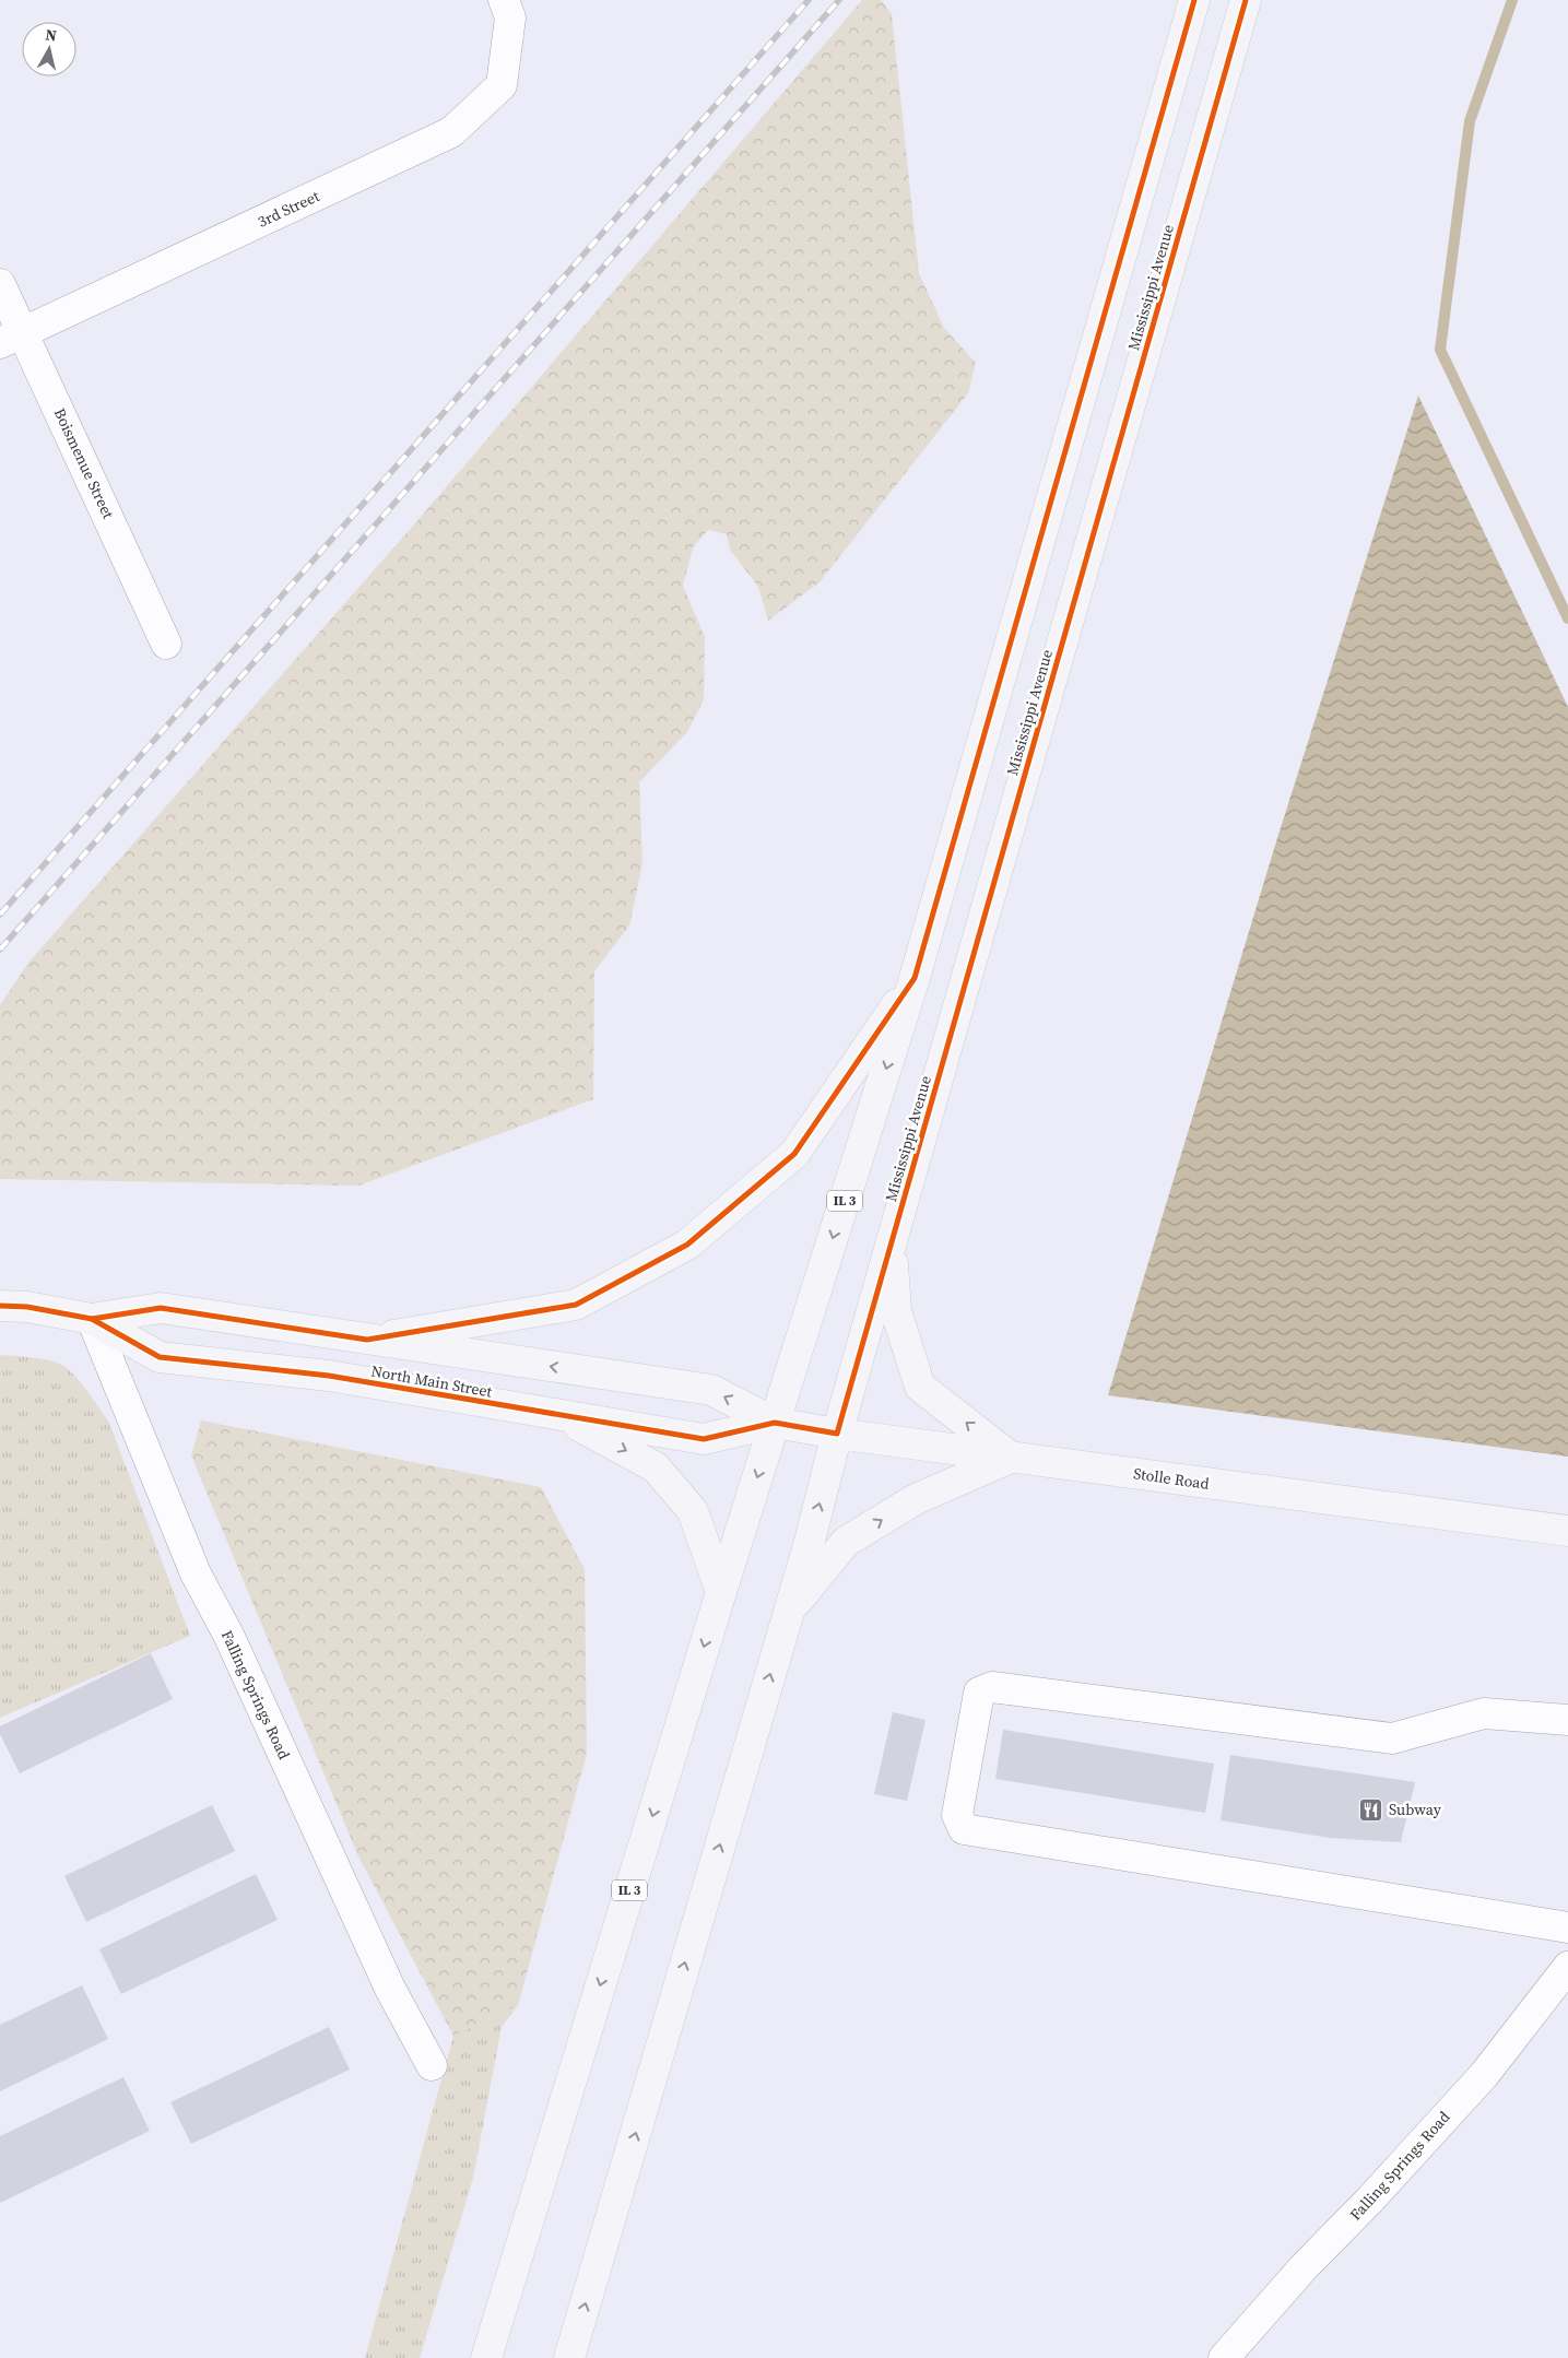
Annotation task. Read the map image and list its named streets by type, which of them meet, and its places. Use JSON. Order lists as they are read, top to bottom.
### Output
{
  "streets": {
    "main road": [
      "Mississippi Avenue",
      "IL 3",
      "North Main Street",
      "Stolle Road"
    ],
    "street": ["3rd Street", "Boismenue Street", "Falling Springs Road"]
  },
  "crossings": [
    ["3rd Street", "Boismenue Street"],
    ["Mississippi Avenue", "Stolle Road"],
    ["IL 3", "North Main Street"],
    ["IL 3", "Stolle Road"],
    ["North Main Street", "Stolle Road"],
    ["North Main Street", "Falling Springs Road"]
  ],
  "places": {
    "restaurant": ["Subway"]
  },
  "north": "top"
}
